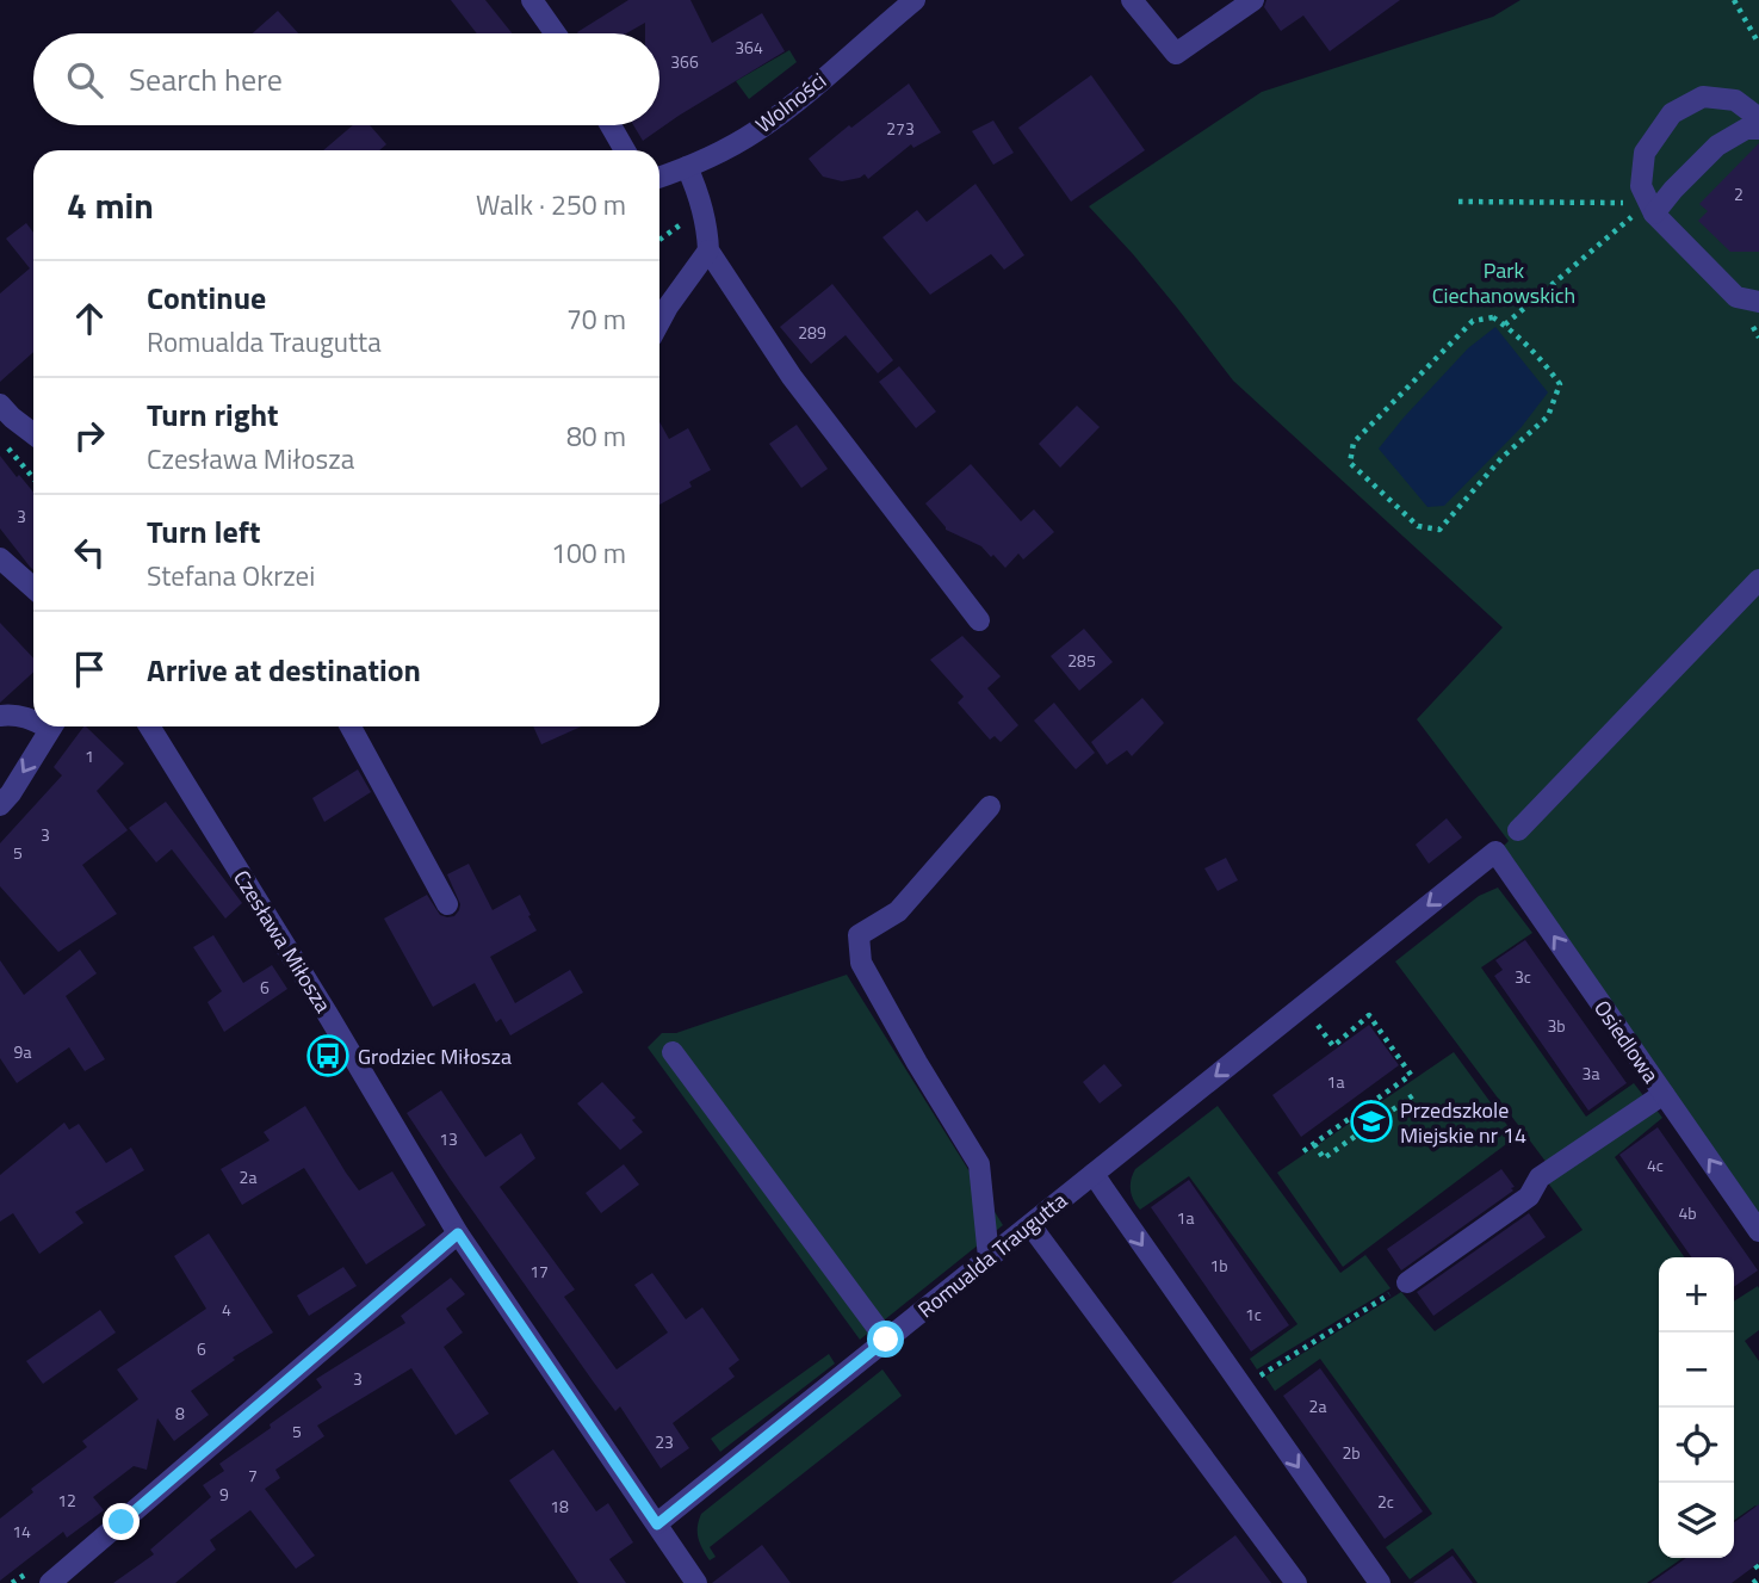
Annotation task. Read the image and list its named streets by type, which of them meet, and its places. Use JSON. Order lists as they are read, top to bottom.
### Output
{
  "streets": {
    "street": [
      "Wolności",
      "Czesława Miłosza",
      "Osiedlowa",
      "Romualda Traugutta"
    ]
  },
  "crossings": [
    ["Czesława Miłosza", "Romualda Traugutta"],
    ["Osiedlowa", "Romualda Traugutta"]
  ],
  "one_way": ["Osiedlowa", "Romualda Traugutta"],
  "parks": ["Park Ciechanowskich"],
  "places": {
    "bus stop": ["Grodziec Miłosza"],
    "school or university": ["Przedszkole Miejskie nr 14"]
  },
  "house_numbers": [
    "364",
    "366",
    "273",
    "2",
    "289",
    "3",
    "285",
    "1",
    "3",
    "5",
    "3c",
    "6",
    "3b",
    "9a",
    "3a",
    "1a",
    "13",
    "4c",
    "2a",
    "4b",
    "1a",
    "1b",
    "17",
    "4",
    "1c",
    "6",
    "3",
    "2a",
    "8",
    "5",
    "23",
    "2b",
    "7",
    "9",
    "12",
    "2c",
    "18",
    "14"
  ],
  "page": {
    "search": "Search here",
    "heading": ["4 min", "Walk · 250 m"],
    "list": [
      ["Continue", "Romualda Traugutta", "70 m"],
      ["Turn right", "Czesława Miłosza", "80 m"],
      ["Turn left", "Stefana Okrzei", "100 m"],
      "Arrive at destination"
    ],
    "map_buttons": ["+", "−"]
  }
}
